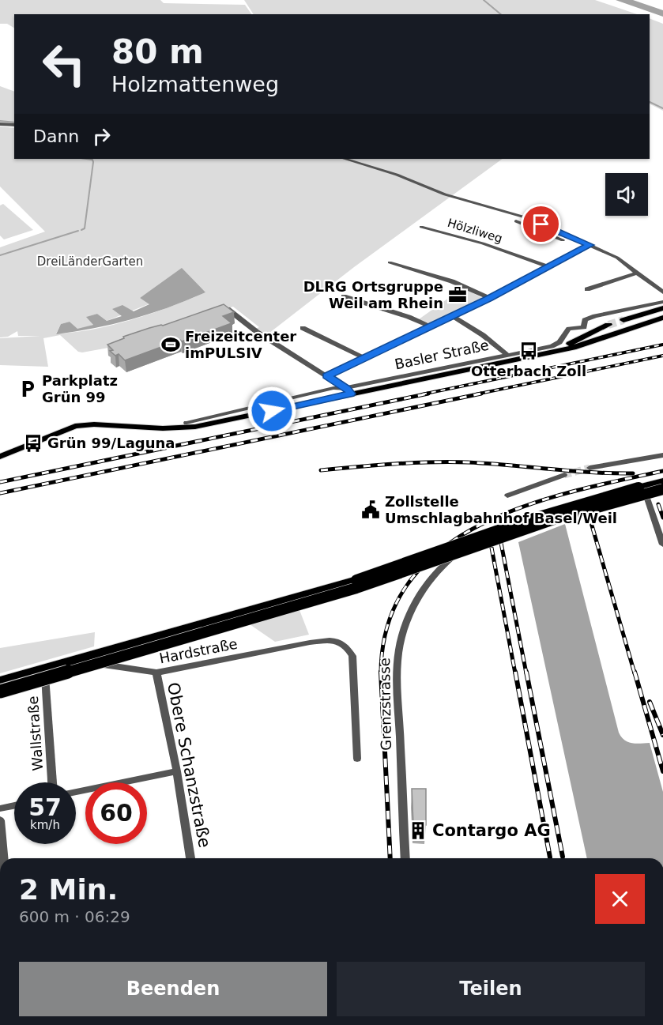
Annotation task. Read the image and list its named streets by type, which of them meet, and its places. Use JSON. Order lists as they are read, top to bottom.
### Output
{
  "streets": {
    "street": [
      "Hölzliweg",
      "Basler Straße",
      "Hardstraße",
      "Grenzstrasse",
      "Wallstraße",
      "Obere Schanzstraße"
    ]
  },
  "crossings": [
    ["Hardstraße", "Wallstraße"],
    ["Hardstraße", "Obere Schanzstraße"]
  ],
  "parks": ["DreiLänderGarten"],
  "places": {
    "office": ["DLRG Ortsgruppe Weil am Rhein"],
    "sports": ["Freizeitcenter imPULSIV"],
    "bus stop": ["Otterbach Zoll", "Grün 99/Laguna"],
    "parking": ["Parkplatz Grün 99"],
    "public building": ["Zollstelle Umschlagbahnhof Basel/Weil"],
    "building": ["Contargo AG"]
  },
  "page": {
    "turn": ["80 m", "Holzmattenweg"],
    "then": "Dann",
    "speed": "57 km/h",
    "limit": "60",
    "heading": ["2 Min.", "600 m · 06:29"],
    "buttons": ["Beenden", "Teilen"]
  }
}
